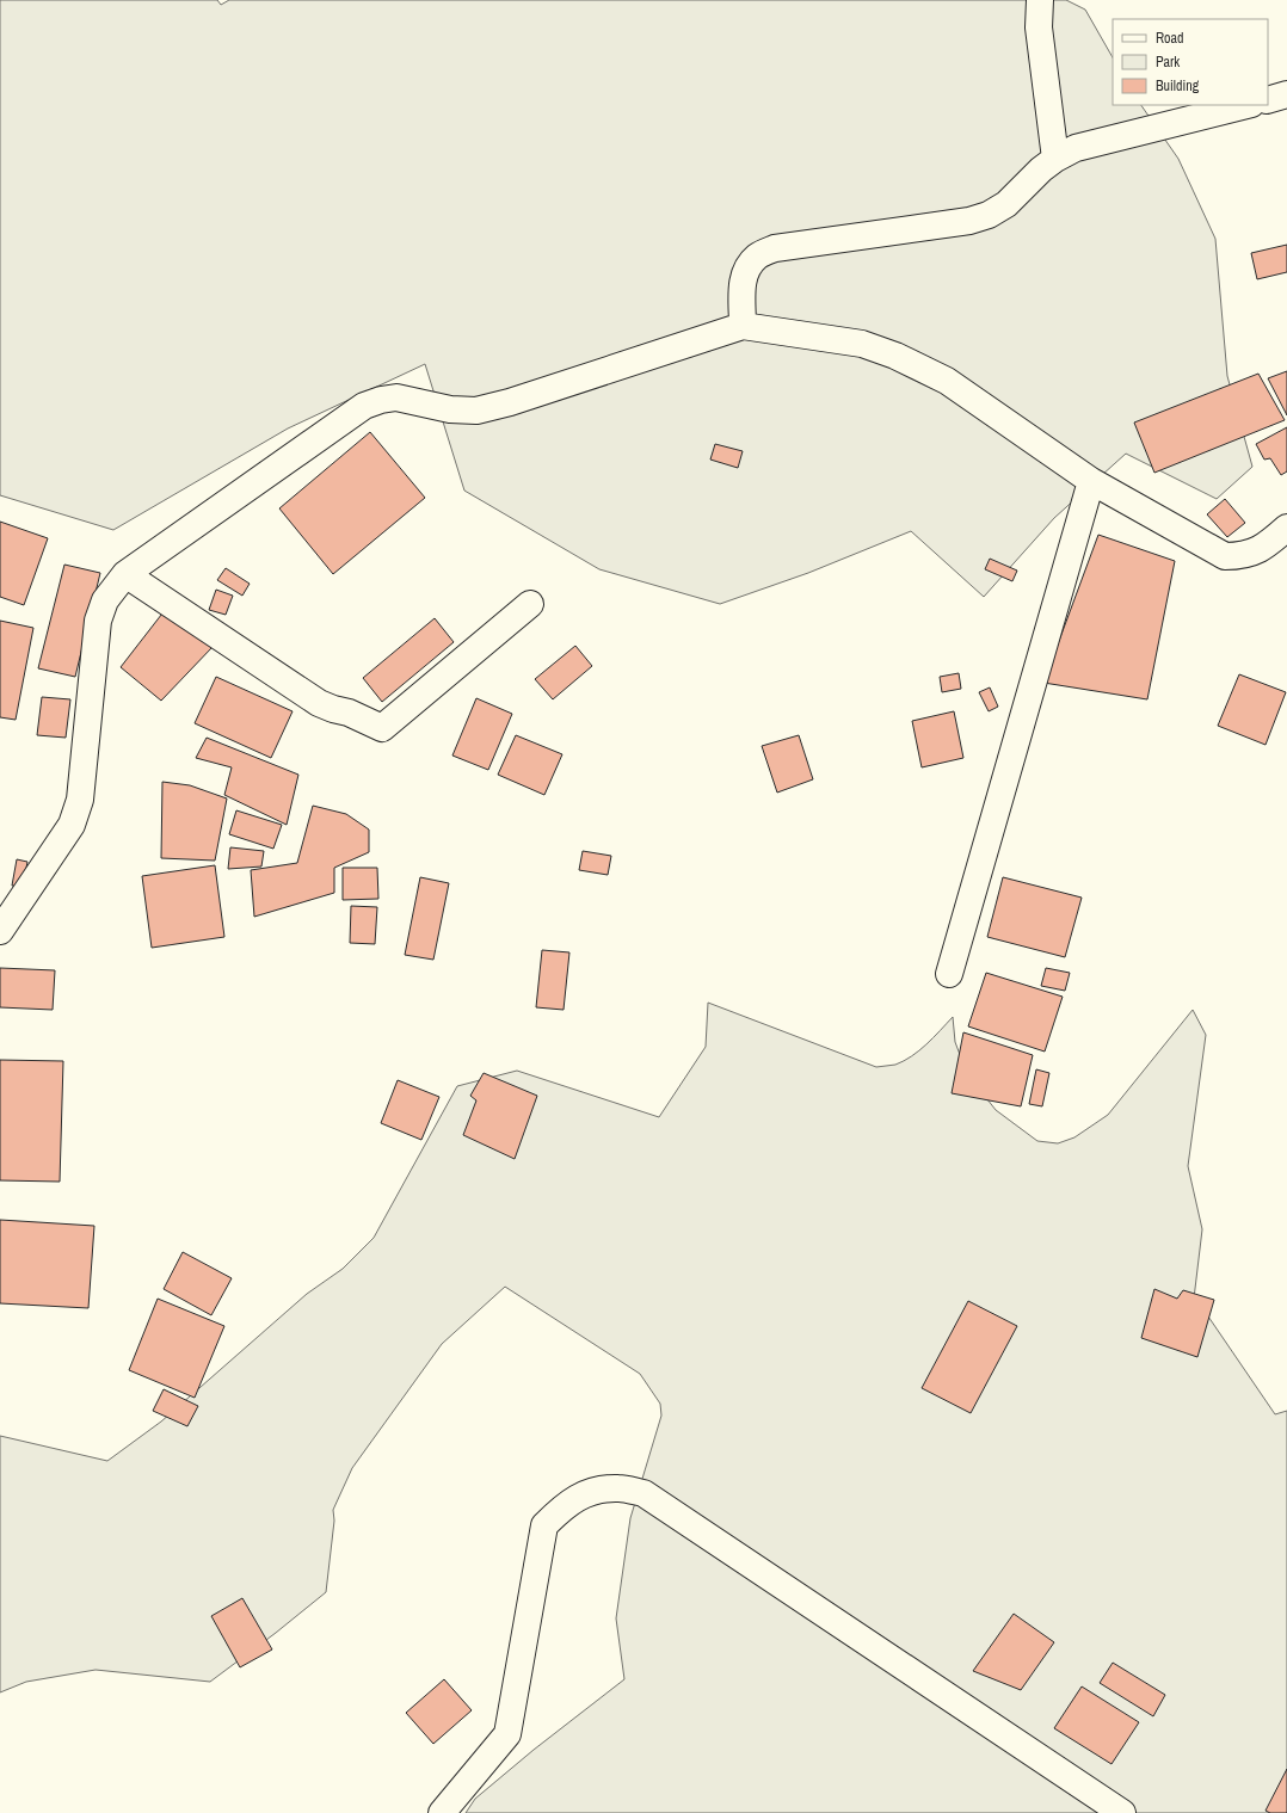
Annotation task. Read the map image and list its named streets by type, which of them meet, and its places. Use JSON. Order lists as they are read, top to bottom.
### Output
{
  "legend": ["Road", "Park", "Building"]
}
